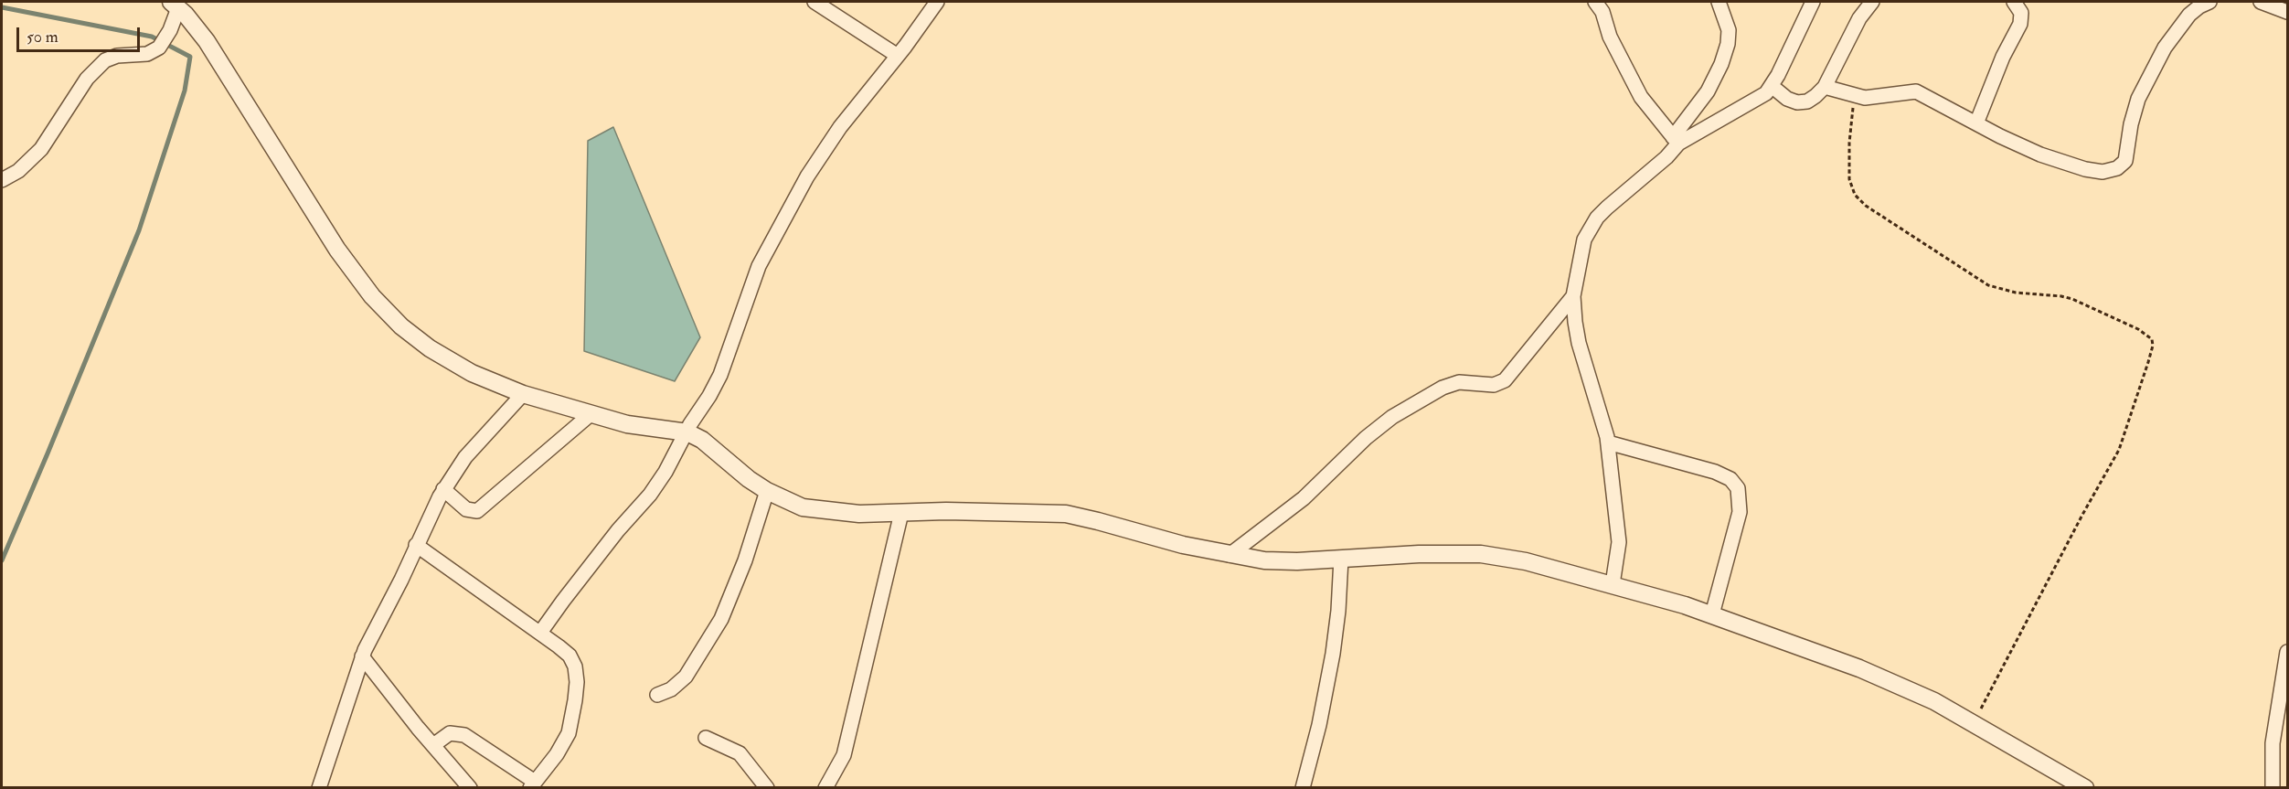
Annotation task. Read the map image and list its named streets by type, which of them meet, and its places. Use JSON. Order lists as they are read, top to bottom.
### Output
{
  "scale_bar": "50 m"
}
